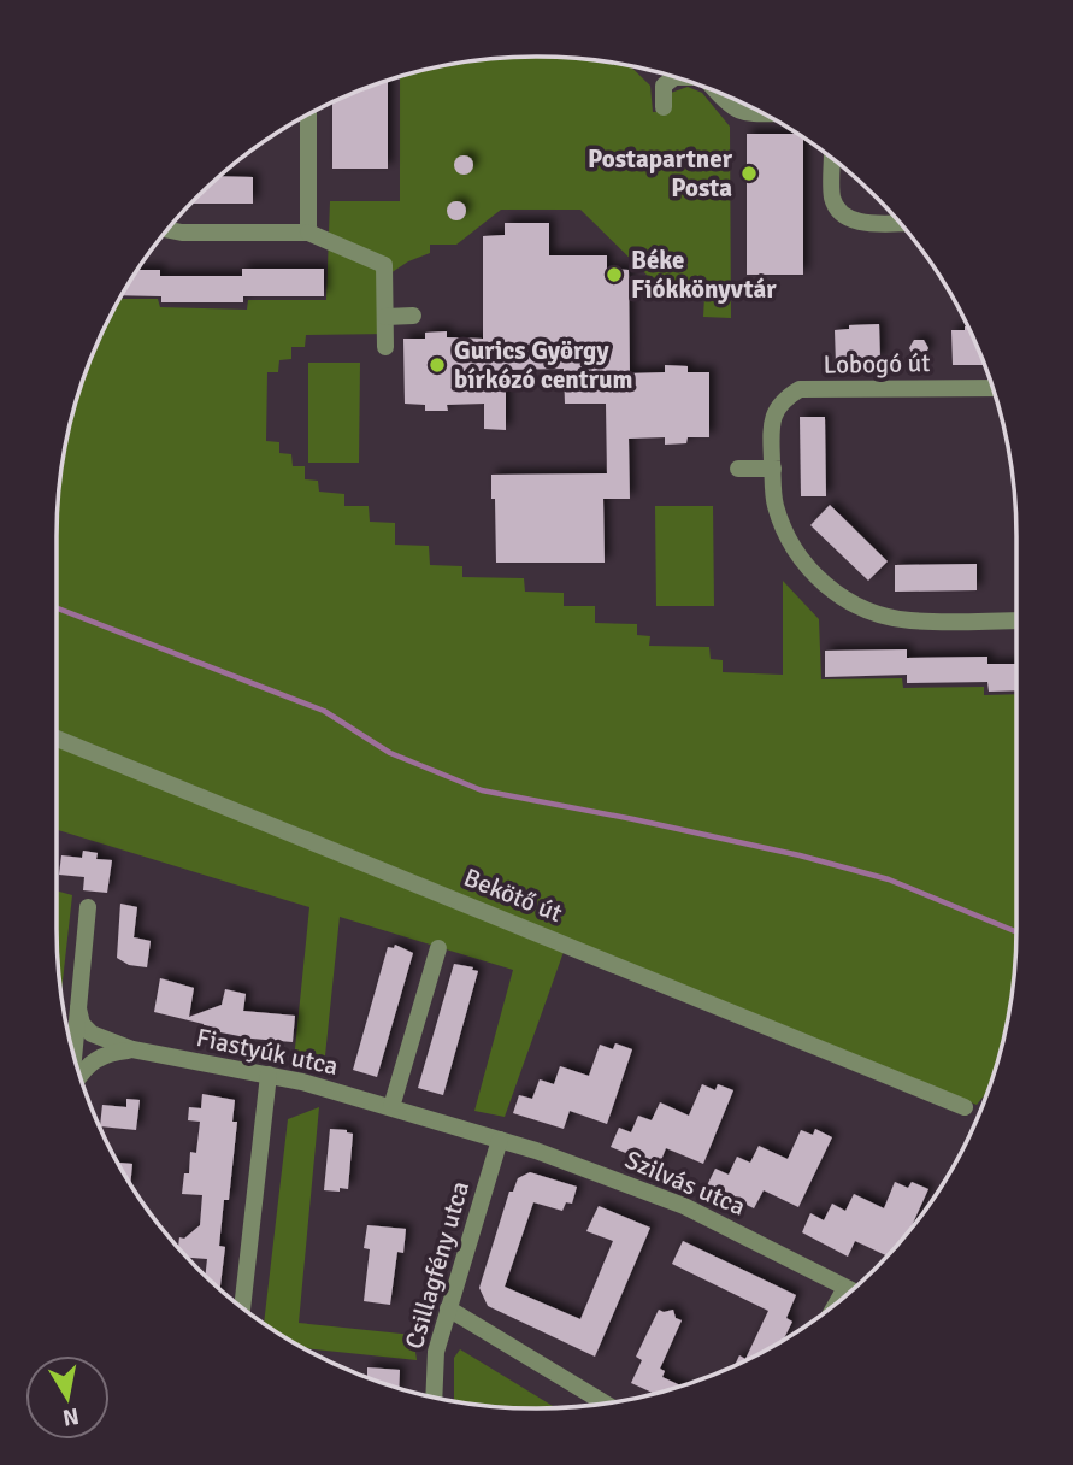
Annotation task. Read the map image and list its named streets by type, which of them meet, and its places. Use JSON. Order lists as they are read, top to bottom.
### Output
{
  "streets": {
    "street": [
      "Lobogó út",
      "Bekötő út",
      "Fiastyúk utca",
      "Szilvás utca",
      "Csillagfény utca"
    ]
  },
  "crossings": [
    ["Fiastyúk utca", "Szilvás utca"],
    ["Fiastyúk utca", "Csillagfény utca"],
    ["Szilvás utca", "Csillagfény utca"]
  ],
  "places": ["Postapartner Posta", "Béke Fiókkönyvtár", "Gurics György bírkózó centrum"],
  "north": "bottom"
}
